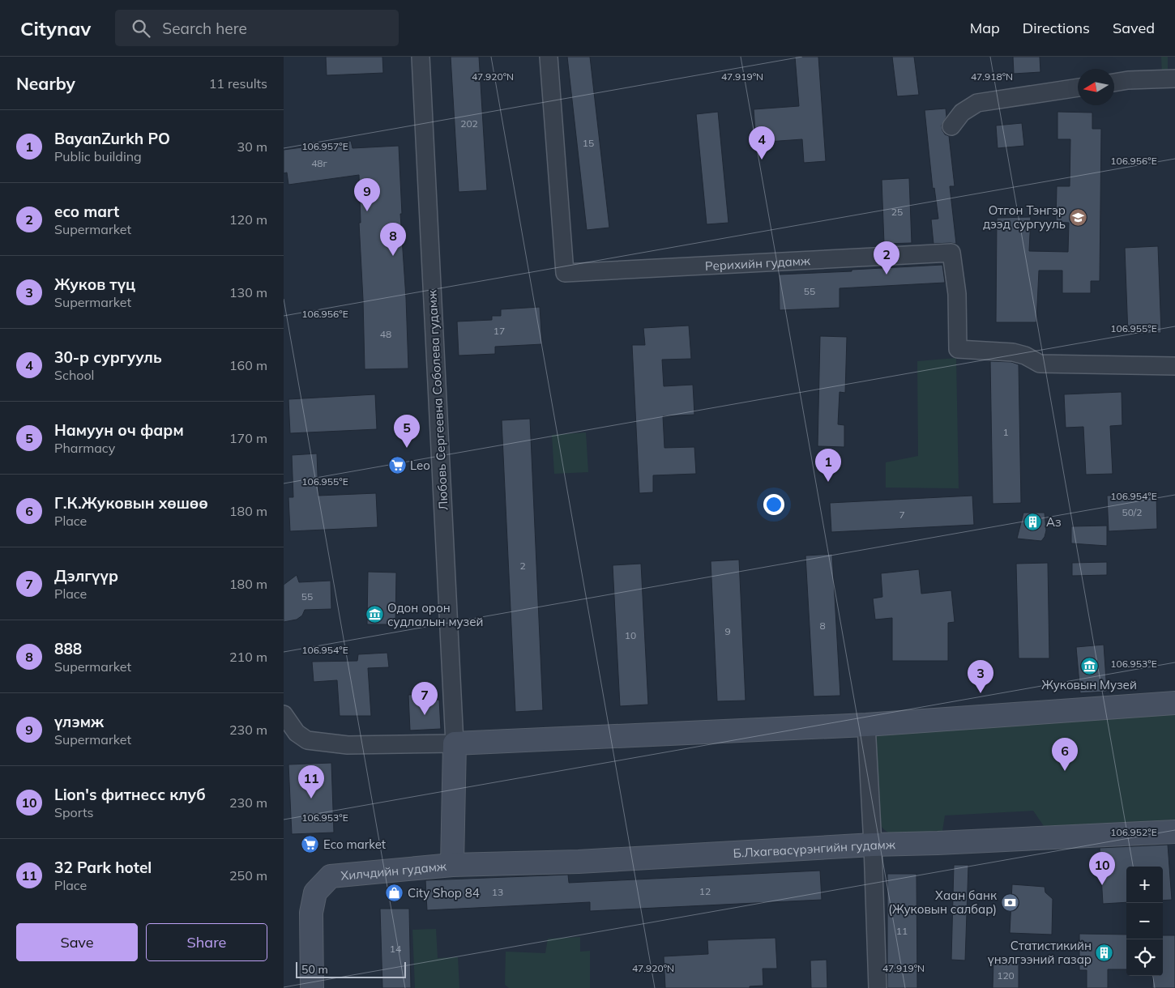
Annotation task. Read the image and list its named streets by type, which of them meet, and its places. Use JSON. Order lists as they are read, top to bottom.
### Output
{
  "streets": {
    "street": [
      "Рерихийн гудамж",
      "Любовь Сергеевна Соболева гудамж",
      "Б.Лхагвасүрэнгийн гудамж",
      "Хилчдийн гудамж"
    ]
  },
  "crossings": [
    ["Б.Лхагвасүрэнгийн гудамж", "Хилчдийн гудамж"]
  ],
  "places": {
    "school or university": ["Отгон Тэнгэр дээд сургууль"],
    "supermarket": ["Leo", "Eco market"],
    "building": ["Аз", "Статистикийн үнэлгээний газар"],
    "museum": ["Одон орон судлалын музей", "Жуковын Музей"],
    "shop": ["City Shop 84"],
    "bank": ["Хаан банк (Жуковын салбар)"]
  },
  "house_numbers": [
    "202",
    "15",
    "48г",
    "25",
    "55",
    "17",
    "48",
    "1",
    "50/2",
    "7",
    "2",
    "55",
    "8",
    "9",
    "10",
    "12",
    "13",
    "11",
    "14",
    "120"
  ],
  "scale_bar": "50 m",
  "north": "left",
  "page": {
    "header": "Citynav",
    "search": "Search here",
    "nav": ["Map", "Directions", "Saved"],
    "heading": ["Nearby", "11 results"],
    "list": [
      {
        "mark": "1",
        "name": "BayanZurkh PO",
        "note": "Public building",
        "value": "30 m"
      },
      {
        "mark": "2",
        "name": "eco mart",
        "note": "Supermarket",
        "value": "120 m"
      },
      {
        "mark": "3",
        "name": "Жуков түц",
        "note": "Supermarket",
        "value": "130 m"
      },
      {
        "mark": "4",
        "name": "30-р сургууль",
        "note": "School",
        "value": "160 m"
      },
      {
        "mark": "5",
        "name": "Намуун оч фарм",
        "note": "Pharmacy",
        "value": "170 m"
      },
      {
        "mark": "6",
        "name": "Г.К.Жуковын хөшөө",
        "note": "Place",
        "value": "180 m"
      },
      {
        "mark": "7",
        "name": "Дэлгүүр",
        "note": "Place",
        "value": "180 m"
      },
      {
        "mark": "8",
        "name": "888",
        "note": "Supermarket",
        "value": "210 m"
      },
      {
        "mark": "9",
        "name": "үлэмж",
        "note": "Supermarket",
        "value": "230 m"
      },
      {
        "mark": "10",
        "name": "Lion's фитнесс клуб",
        "note": "Sports",
        "value": "230 m"
      },
      {
        "mark": "11",
        "name": "32 Park hotel",
        "note": "Place",
        "value": "250 m"
      }
    ],
    "pins": [
      "4",
      "9",
      "8",
      "2",
      "5",
      "1",
      "3",
      "7",
      "6",
      "11",
      "10"
    ],
    "map_buttons": ["+", "−"],
    "buttons": ["Save", "Share"],
    "scale": "50 m"
  },
  "coordinates": [
    "47.920°N",
    "47.919°N",
    "47.918°N",
    "106.957°E",
    "106.956°E",
    "106.955°E",
    "106.954°E",
    "106.953°E",
    "106.952°E"
  ]
}
